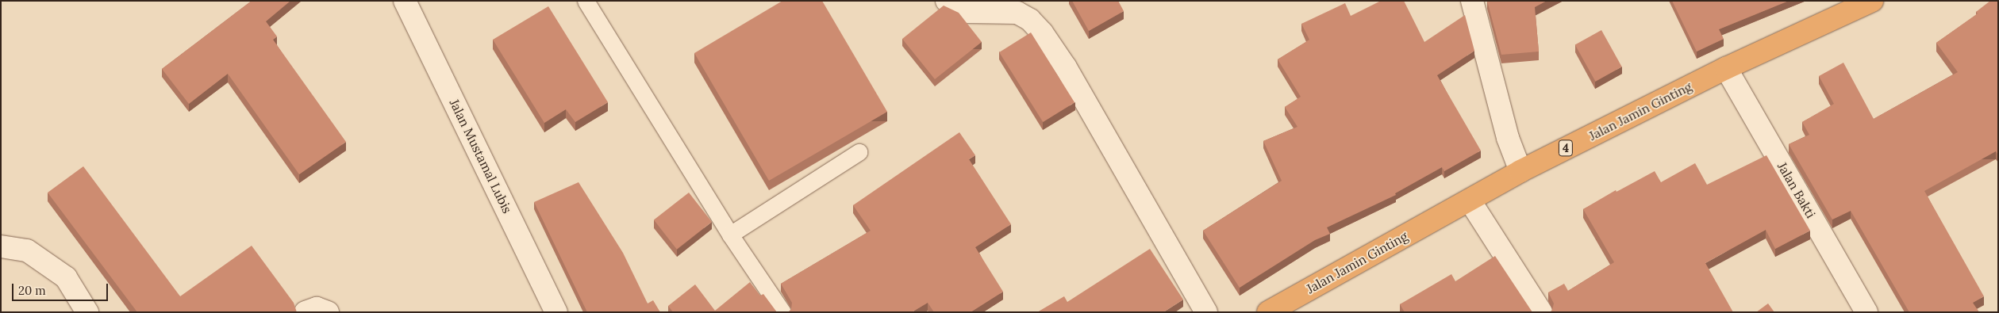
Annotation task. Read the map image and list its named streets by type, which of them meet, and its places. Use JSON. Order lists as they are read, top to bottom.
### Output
{
  "streets": {
    "highway": ["Jalan Jamin Ginting", "4"],
    "street": ["Jalan Mustamal Lubis", "Jalan Bakti"]
  },
  "crossings": [
    ["Jalan Jamin Ginting", "Jalan Bakti"]
  ],
  "scale_bar": "20 m"
}
